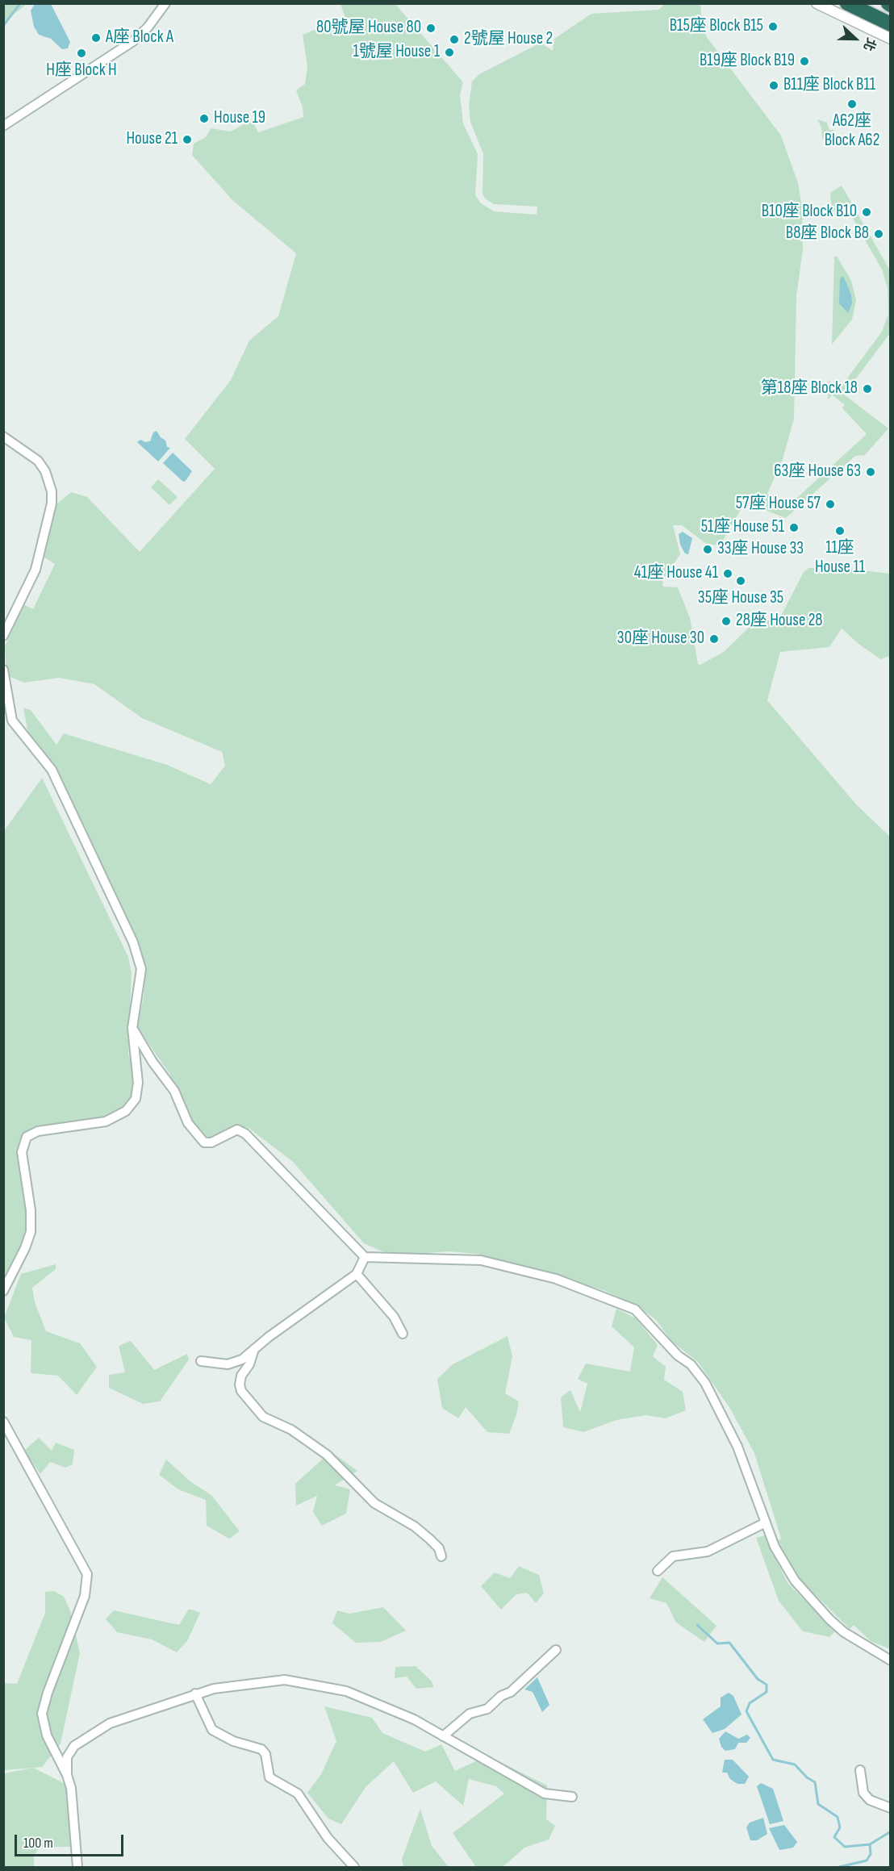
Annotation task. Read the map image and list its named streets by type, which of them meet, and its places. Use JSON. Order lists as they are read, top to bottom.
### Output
{
  "places": [
    "B15座 Block B15",
    "80號屋 House 80",
    "A座 Block A",
    "2號屋 House 2",
    "1號屋 House 1",
    "H座 Block H",
    "B19座 Block B19",
    "B11座 Block B11",
    "A62座 Block A62",
    "House 19",
    "House 21",
    "B10座 Block B10",
    "B8座 Block B8",
    "第18座 Block 18",
    "63座 House 63",
    "57座 House 57",
    "51座 House 51",
    "11座 House 11",
    "33座 House 33",
    "41座 House 41",
    "35座 House 35",
    "28座 House 28",
    "30座 House 30"
  ],
  "scale_bar": "100 m",
  "north": "right"
}
